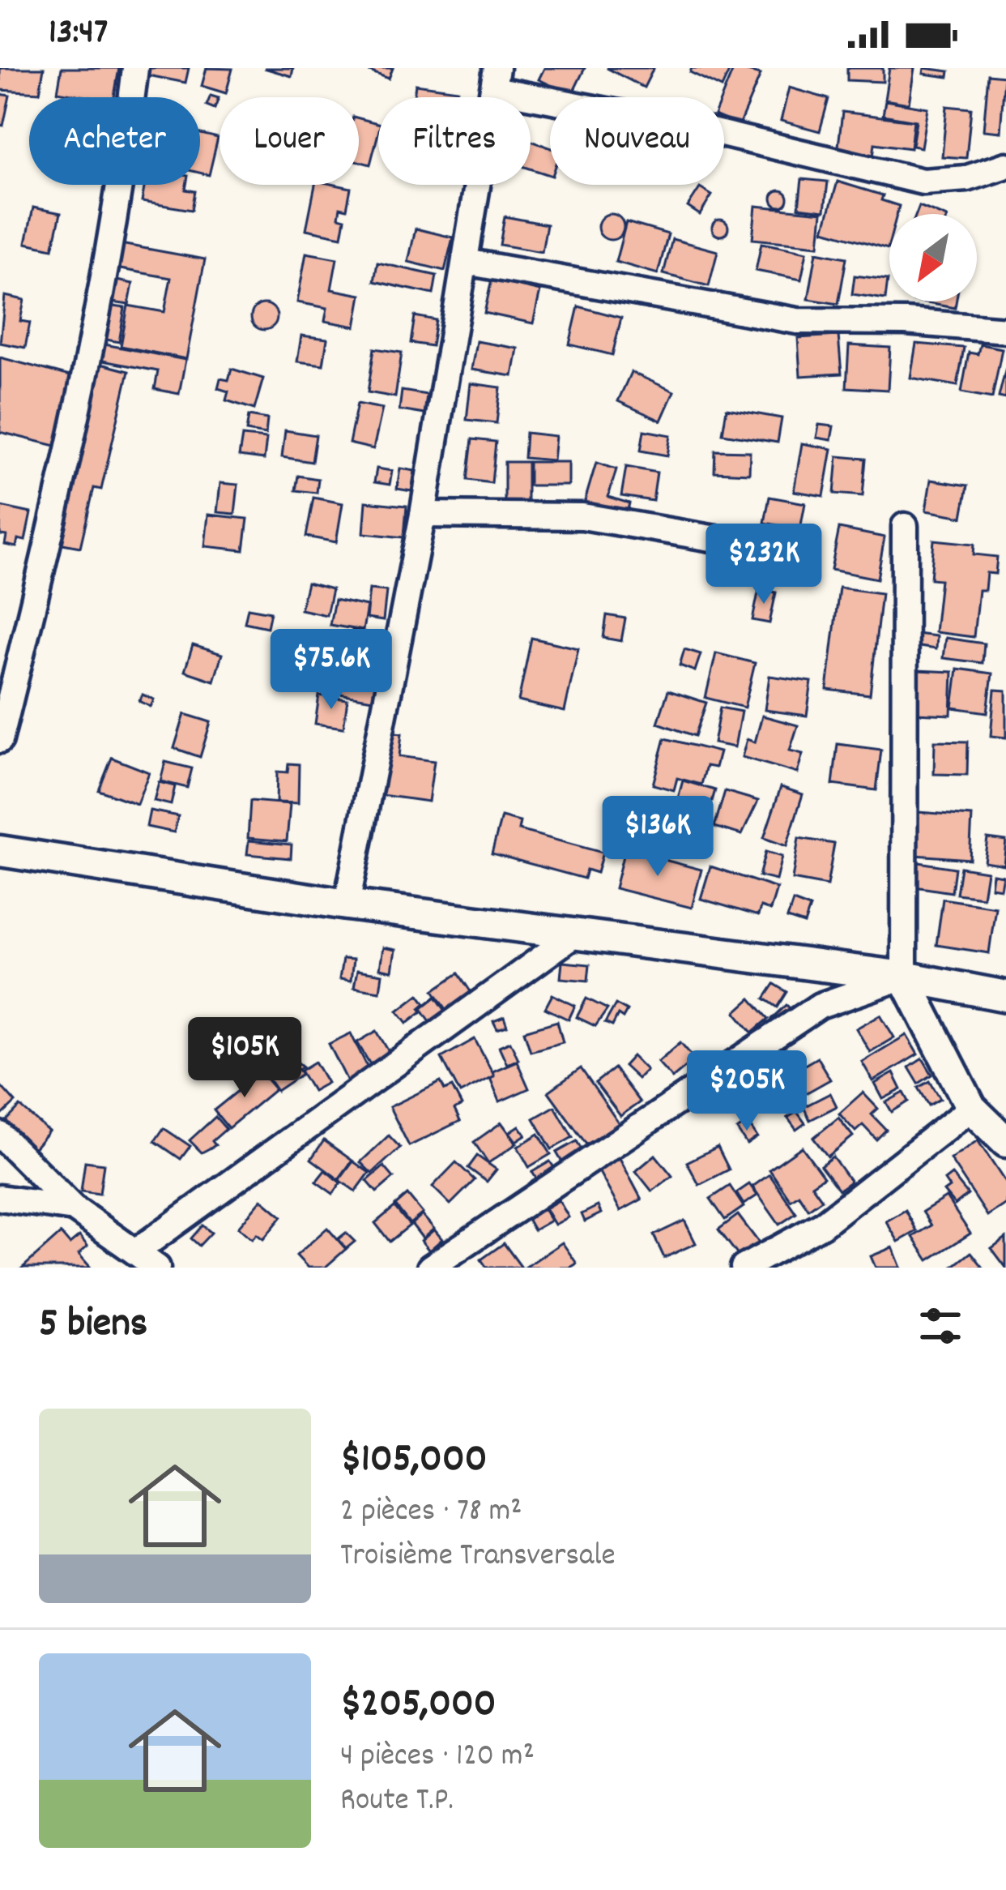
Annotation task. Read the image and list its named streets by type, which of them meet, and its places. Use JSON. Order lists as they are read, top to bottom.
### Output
{
  "north": "bottom left",
  "page": {
    "status": "13:47",
    "chip": [
      "Acheter",
      "Louer",
      "Filtres",
      "Nouveau"
    ],
    "price": [
      "$232K",
      "$75.6K",
      "$136K",
      "$105K",
      "$205K"
    ],
    "heading": "5 biens",
    "list": [
      {
        "name": "$105,000",
        "note": "2 pièces · 78 m² · Troisième Transversale"
      },
      {
        "name": "$205,000",
        "note": "4 pièces · 120 m² · Route T.P."
      }
    ]
  }
}
